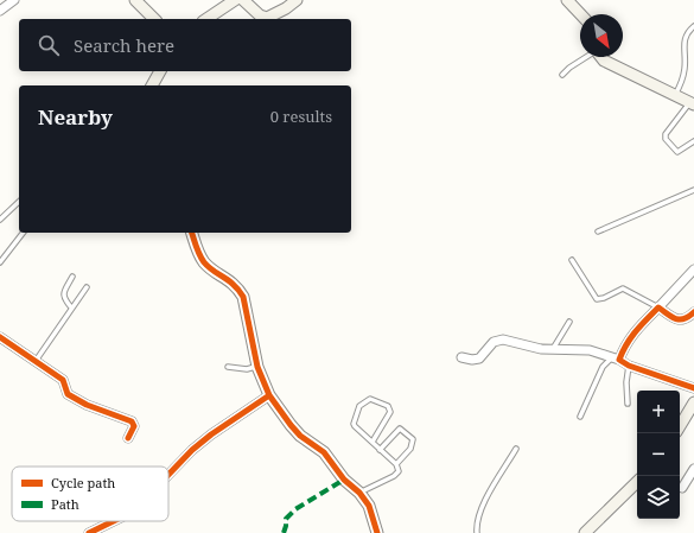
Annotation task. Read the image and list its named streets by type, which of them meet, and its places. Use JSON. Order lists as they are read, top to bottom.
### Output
{
  "legend": ["Cycle path", "Path"],
  "north": "bottom right",
  "page": {
    "search": "Search here",
    "heading": ["Nearby", "0 results"],
    "map_buttons": ["+", "−"]
  }
}
